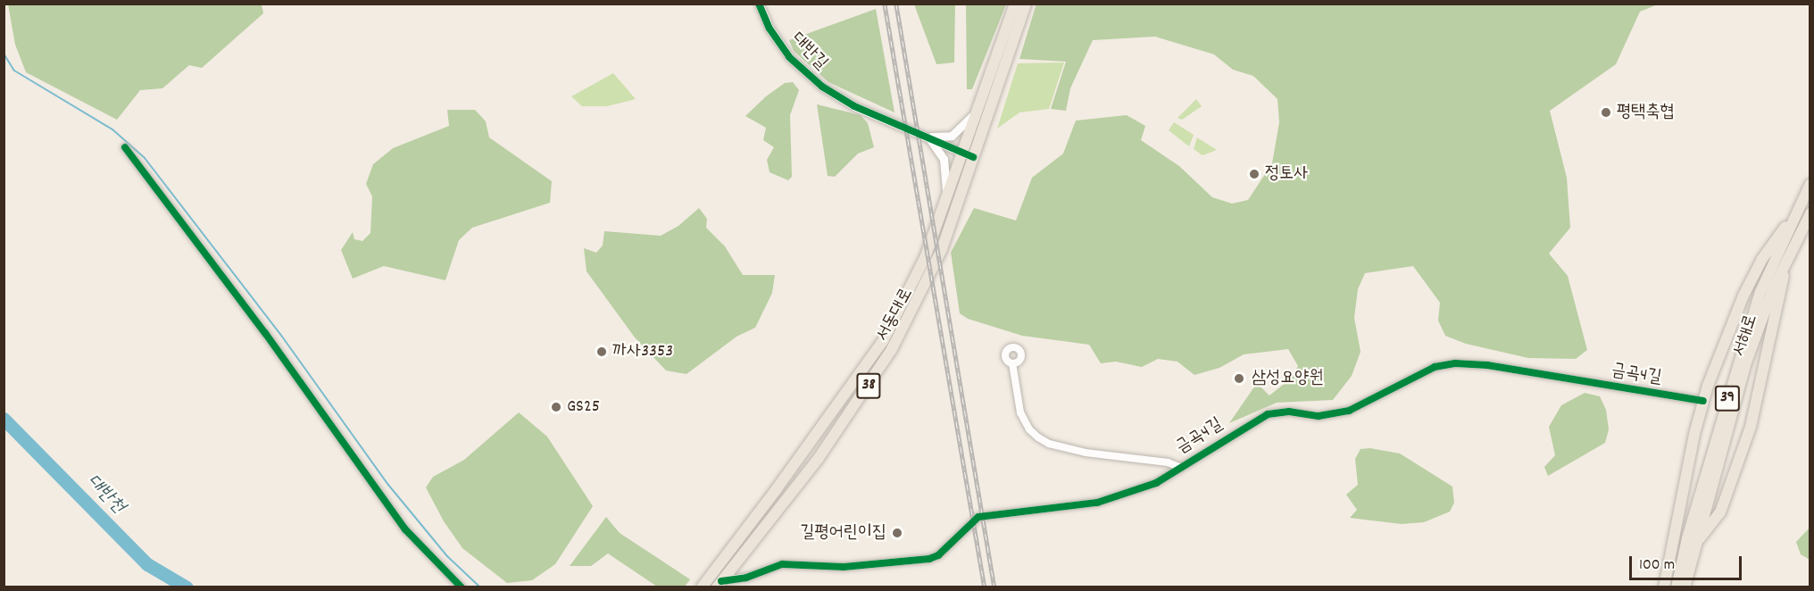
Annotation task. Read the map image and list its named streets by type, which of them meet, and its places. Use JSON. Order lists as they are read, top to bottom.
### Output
{
  "streets": {
    "main road": [
      "서동대로",
      "서해로",
      "38",
      "39"
    ],
    "street": ["대반길", "금곡4길"]
  },
  "crossings": [
    ["대반길", "서동대로"],
    ["서동대로", "금곡4길"]
  ],
  "water": ["대반천"],
  "places": [
    "평택축협",
    "정토사",
    "까사3353",
    "삼성요양원",
    "GS25",
    "길평어린이집"
  ],
  "scale_bar": "100 m"
}
